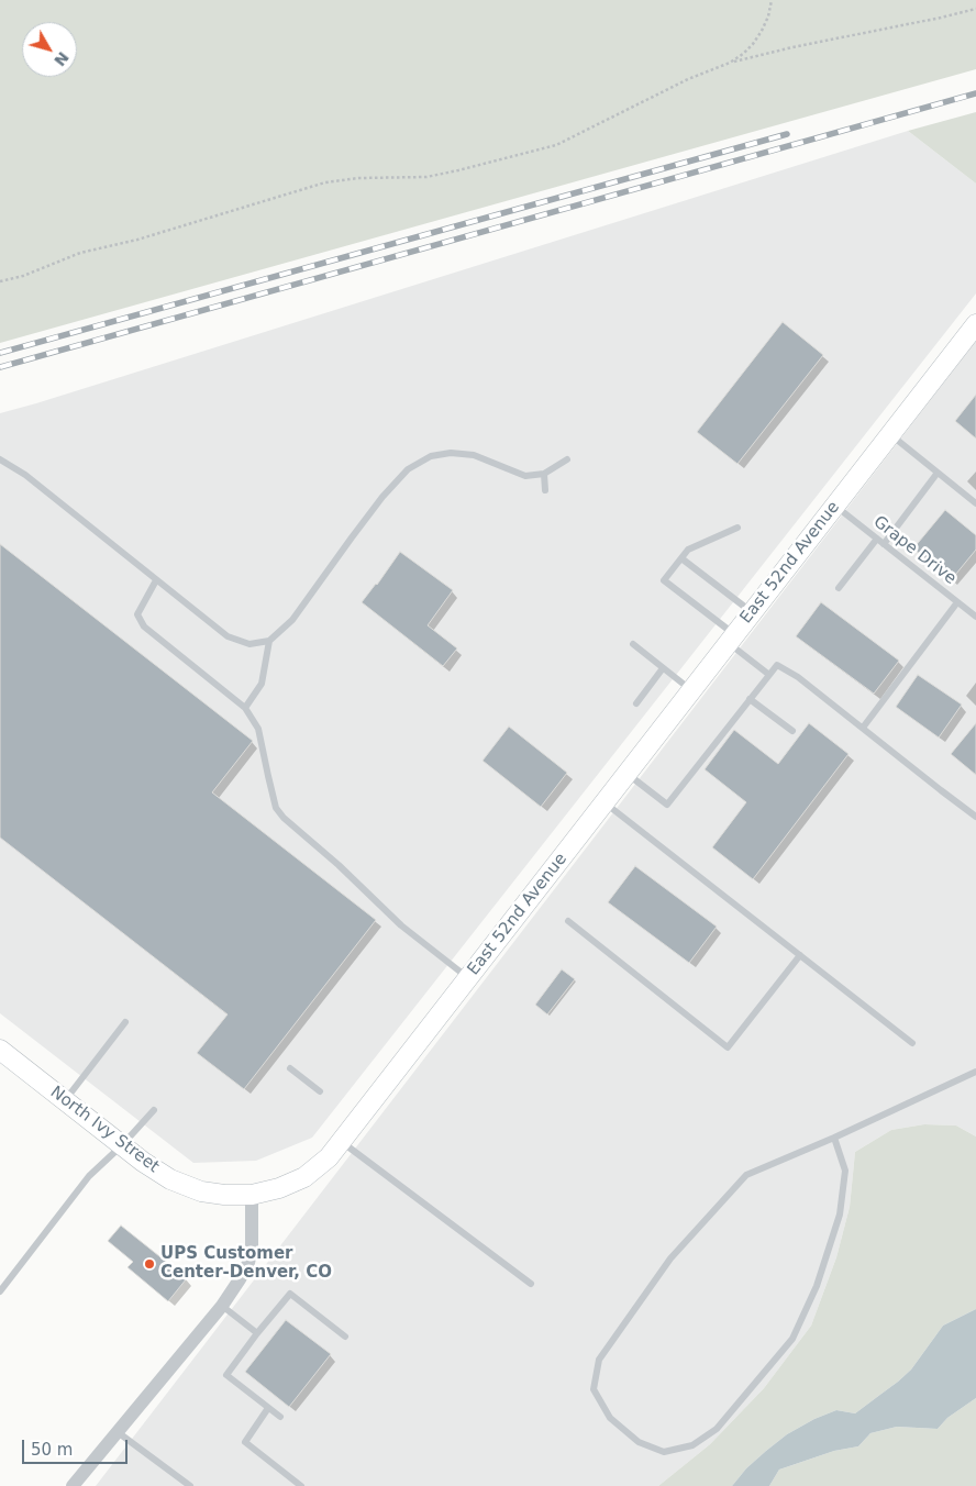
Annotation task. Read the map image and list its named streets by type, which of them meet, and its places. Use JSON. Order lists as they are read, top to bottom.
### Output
{
  "streets": {
    "street": ["East 52nd Avenue", "North Ivy Street"],
    "lane": ["Grape Drive"]
  },
  "crossings": [
    ["Grape Drive", "East 52nd Avenue"],
    ["East 52nd Avenue", "North Ivy Street"]
  ],
  "places": ["UPS Customer Center-Denver, CO"],
  "scale_bar": "50 m",
  "north": "bottom right"
}
